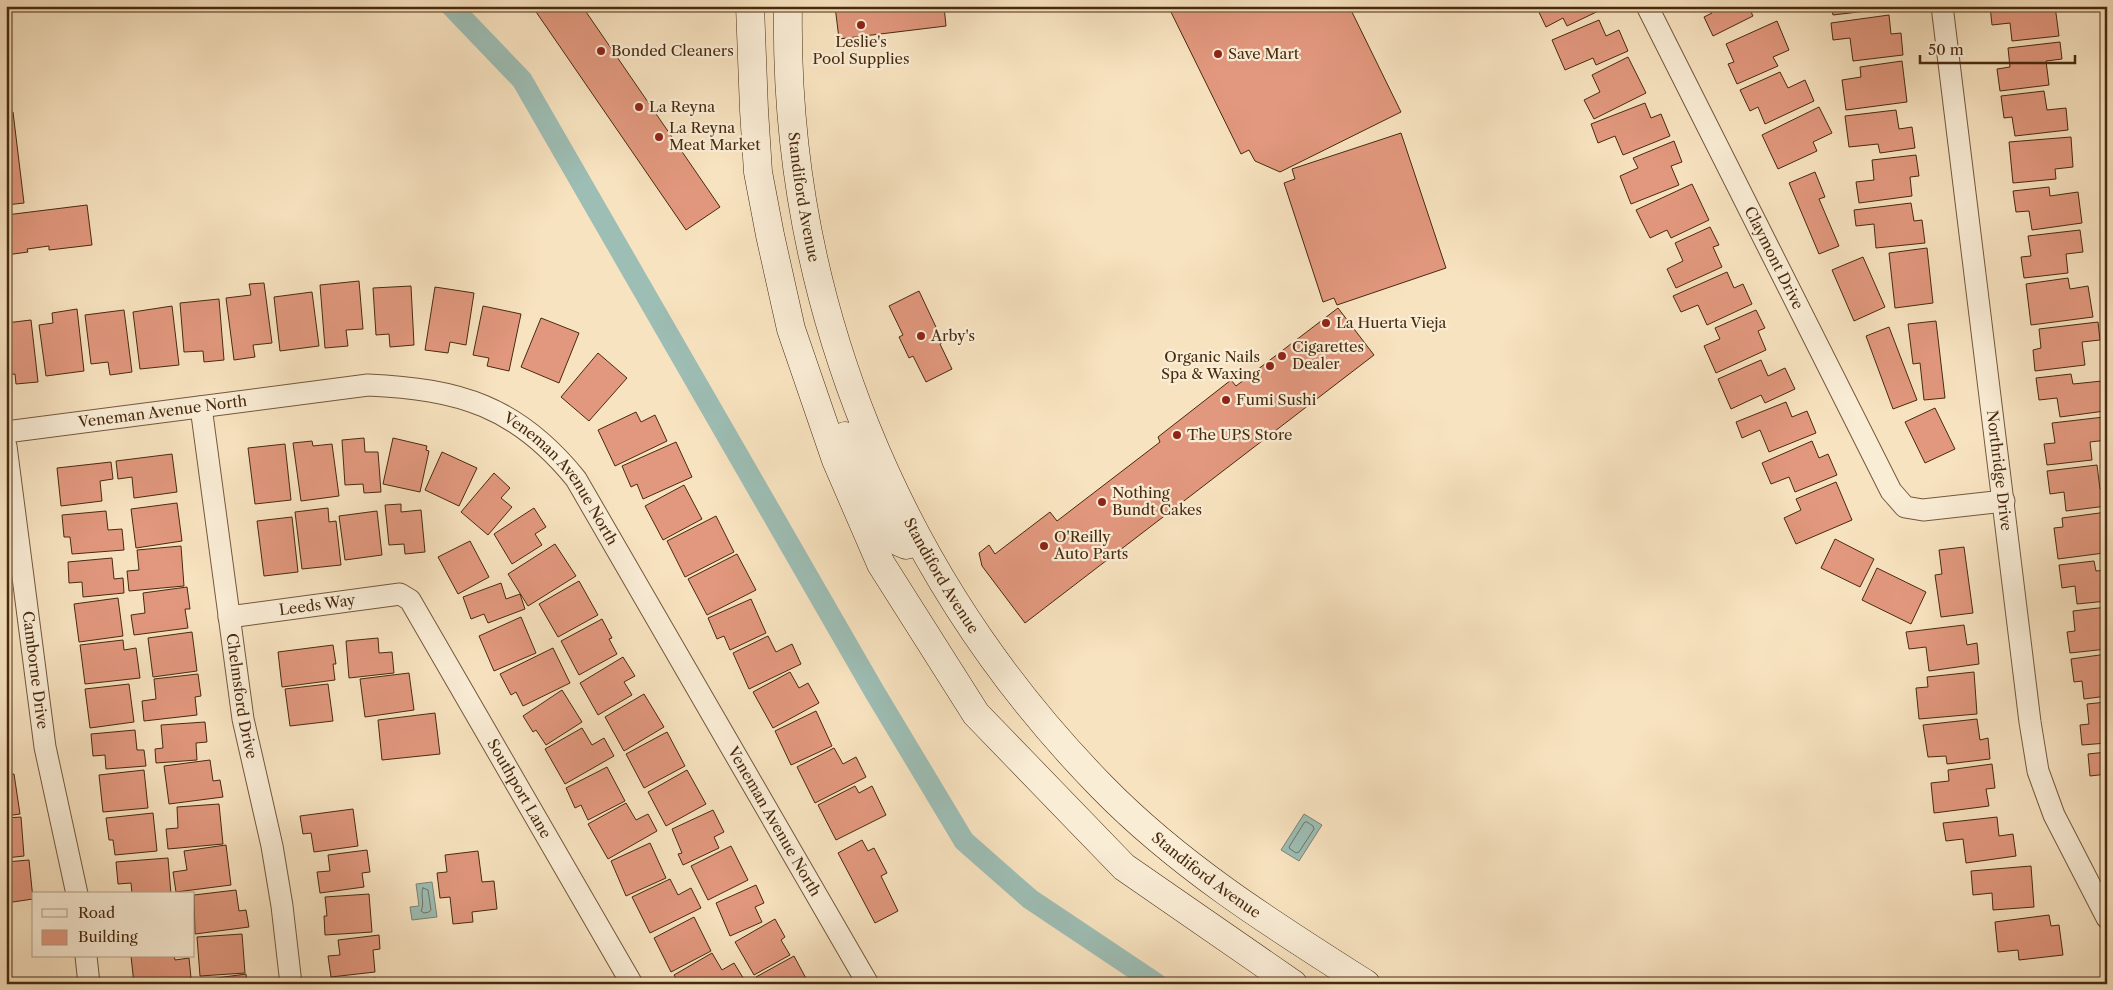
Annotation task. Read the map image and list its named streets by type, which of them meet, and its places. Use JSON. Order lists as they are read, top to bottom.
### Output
{
  "streets": {
    "main road": ["Standiford Avenue"],
    "street": [
      "Claymont Drive",
      "Veneman Avenue North",
      "Northridge Drive",
      "Leeds Way",
      "Camborne Drive",
      "Chelmsford Drive",
      "Southport Lane"
    ]
  },
  "crossings": [
    ["Claymont Drive", "Northridge Drive"],
    ["Veneman Avenue North", "Chelmsford Drive"],
    ["Leeds Way", "Chelmsford Drive"],
    ["Leeds Way", "Southport Lane"]
  ],
  "places": [
    "Leslie's Pool Supplies",
    "Bonded Cleaners",
    "Save Mart",
    "La Reyna",
    "La Reyna Meat Market",
    "La Huerta Vieja",
    "Arby's",
    "Cigarettes Dealer",
    "Organic Nails Spa & Waxing",
    "Fumi Sushi",
    "The UPS Store",
    "Nothing Bundt Cakes",
    "O'Reilly Auto Parts"
  ],
  "legend": ["Road", "Building"],
  "scale_bar": "50 m"
}
